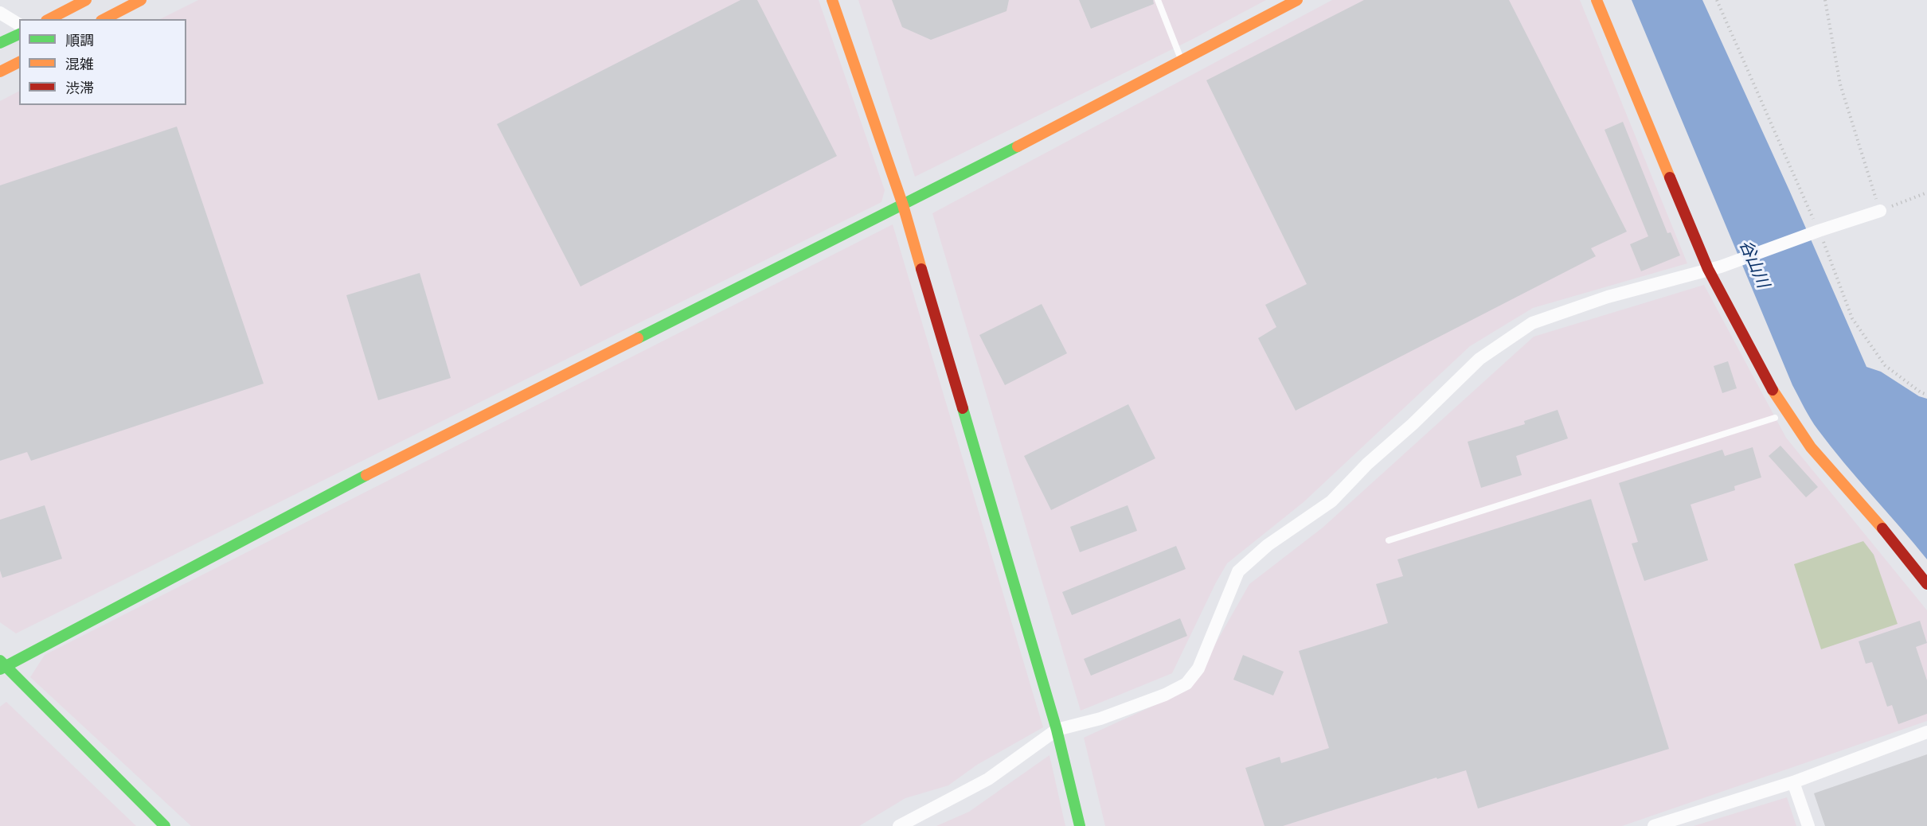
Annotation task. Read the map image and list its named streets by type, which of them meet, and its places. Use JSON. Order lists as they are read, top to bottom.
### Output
{
  "water": ["谷山川"],
  "legend": ["順調", "混雑", "渋滞"]
}
